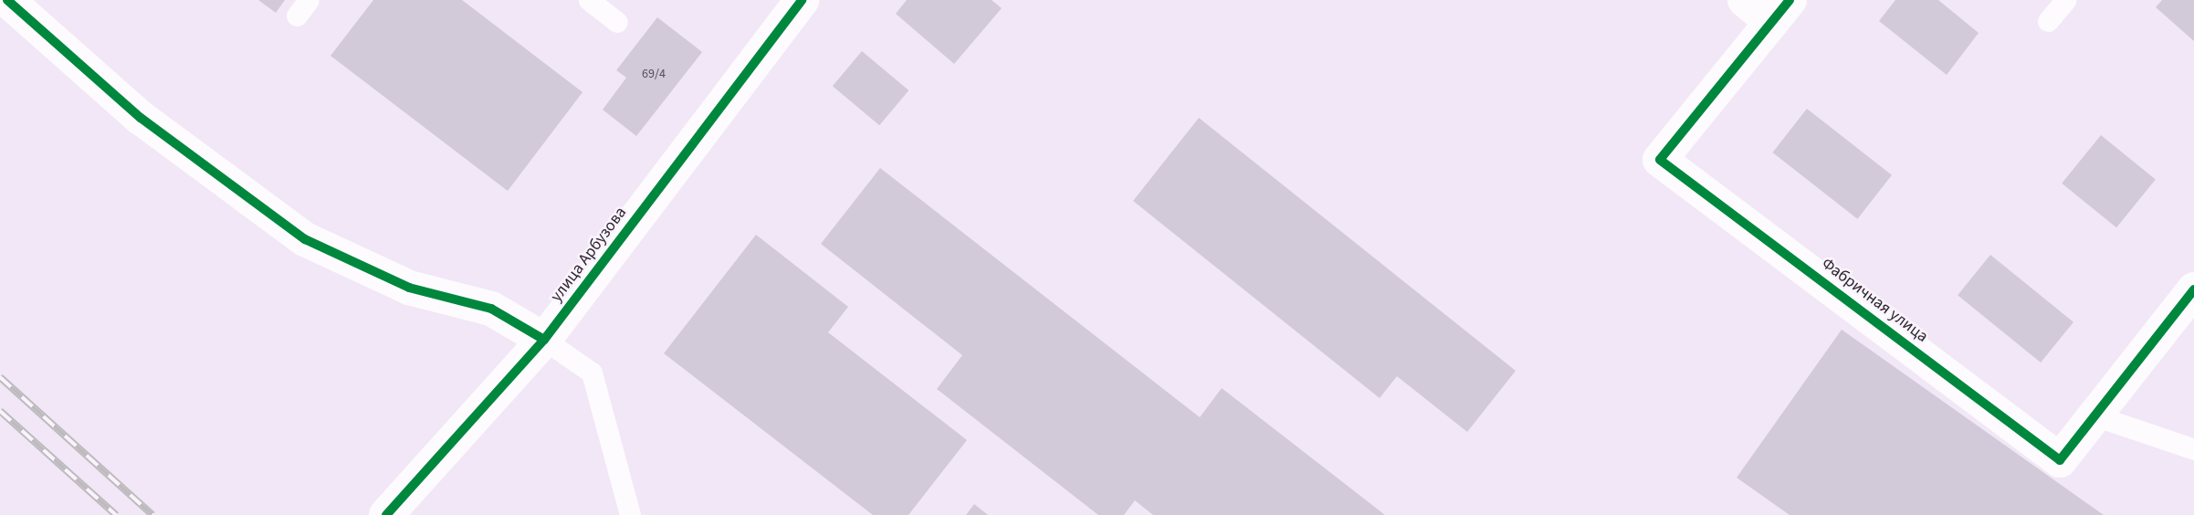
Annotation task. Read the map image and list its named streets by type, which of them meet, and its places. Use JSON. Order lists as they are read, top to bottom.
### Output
{
  "streets": {
    "street": ["улица Арбузова", "Фабричная улица"]
  },
  "house_numbers": ["69/4"]
}
